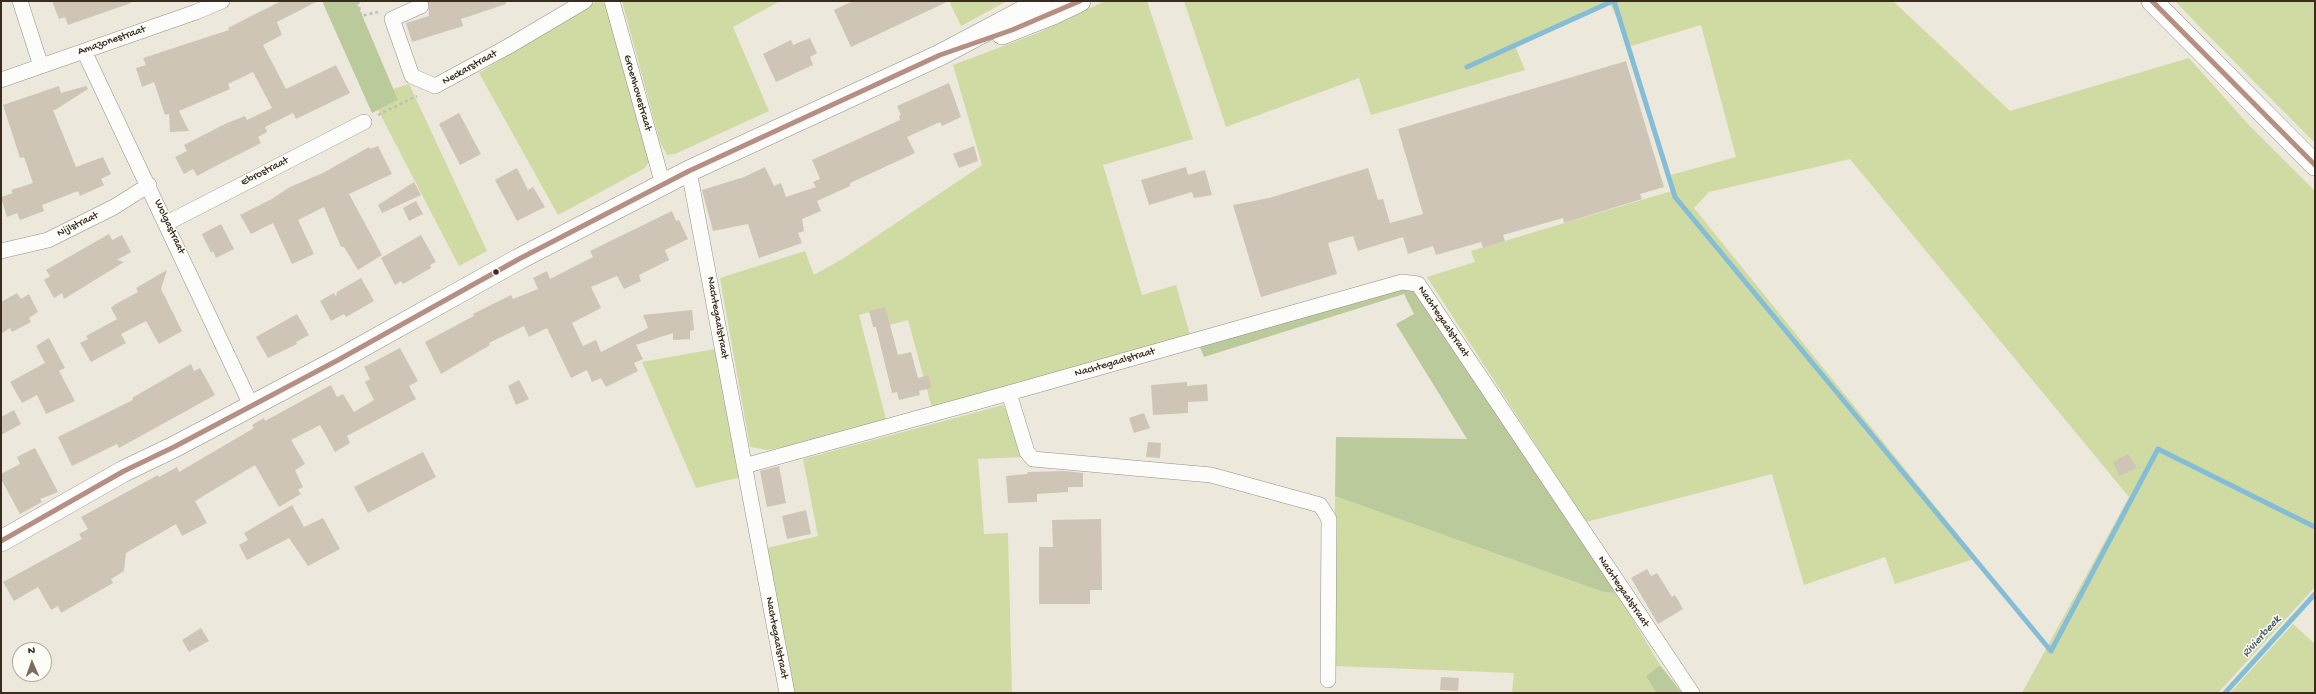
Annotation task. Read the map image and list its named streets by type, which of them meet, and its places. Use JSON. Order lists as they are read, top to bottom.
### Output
{
  "streets": {
    "street": [
      "Amazonestraat",
      "Neckarstraat",
      "Groenhovestraat",
      "Ebrostraat",
      "Nijlstraat",
      "Wolgastraat",
      "Nachtegaalstraat"
    ]
  },
  "crossings": [
    ["Amazonestraat", "Wolgastraat"],
    ["Ebrostraat", "Wolgastraat"],
    ["Nijlstraat", "Wolgastraat"]
  ],
  "water": ["Rivierbeek"],
  "north": "top"
}
